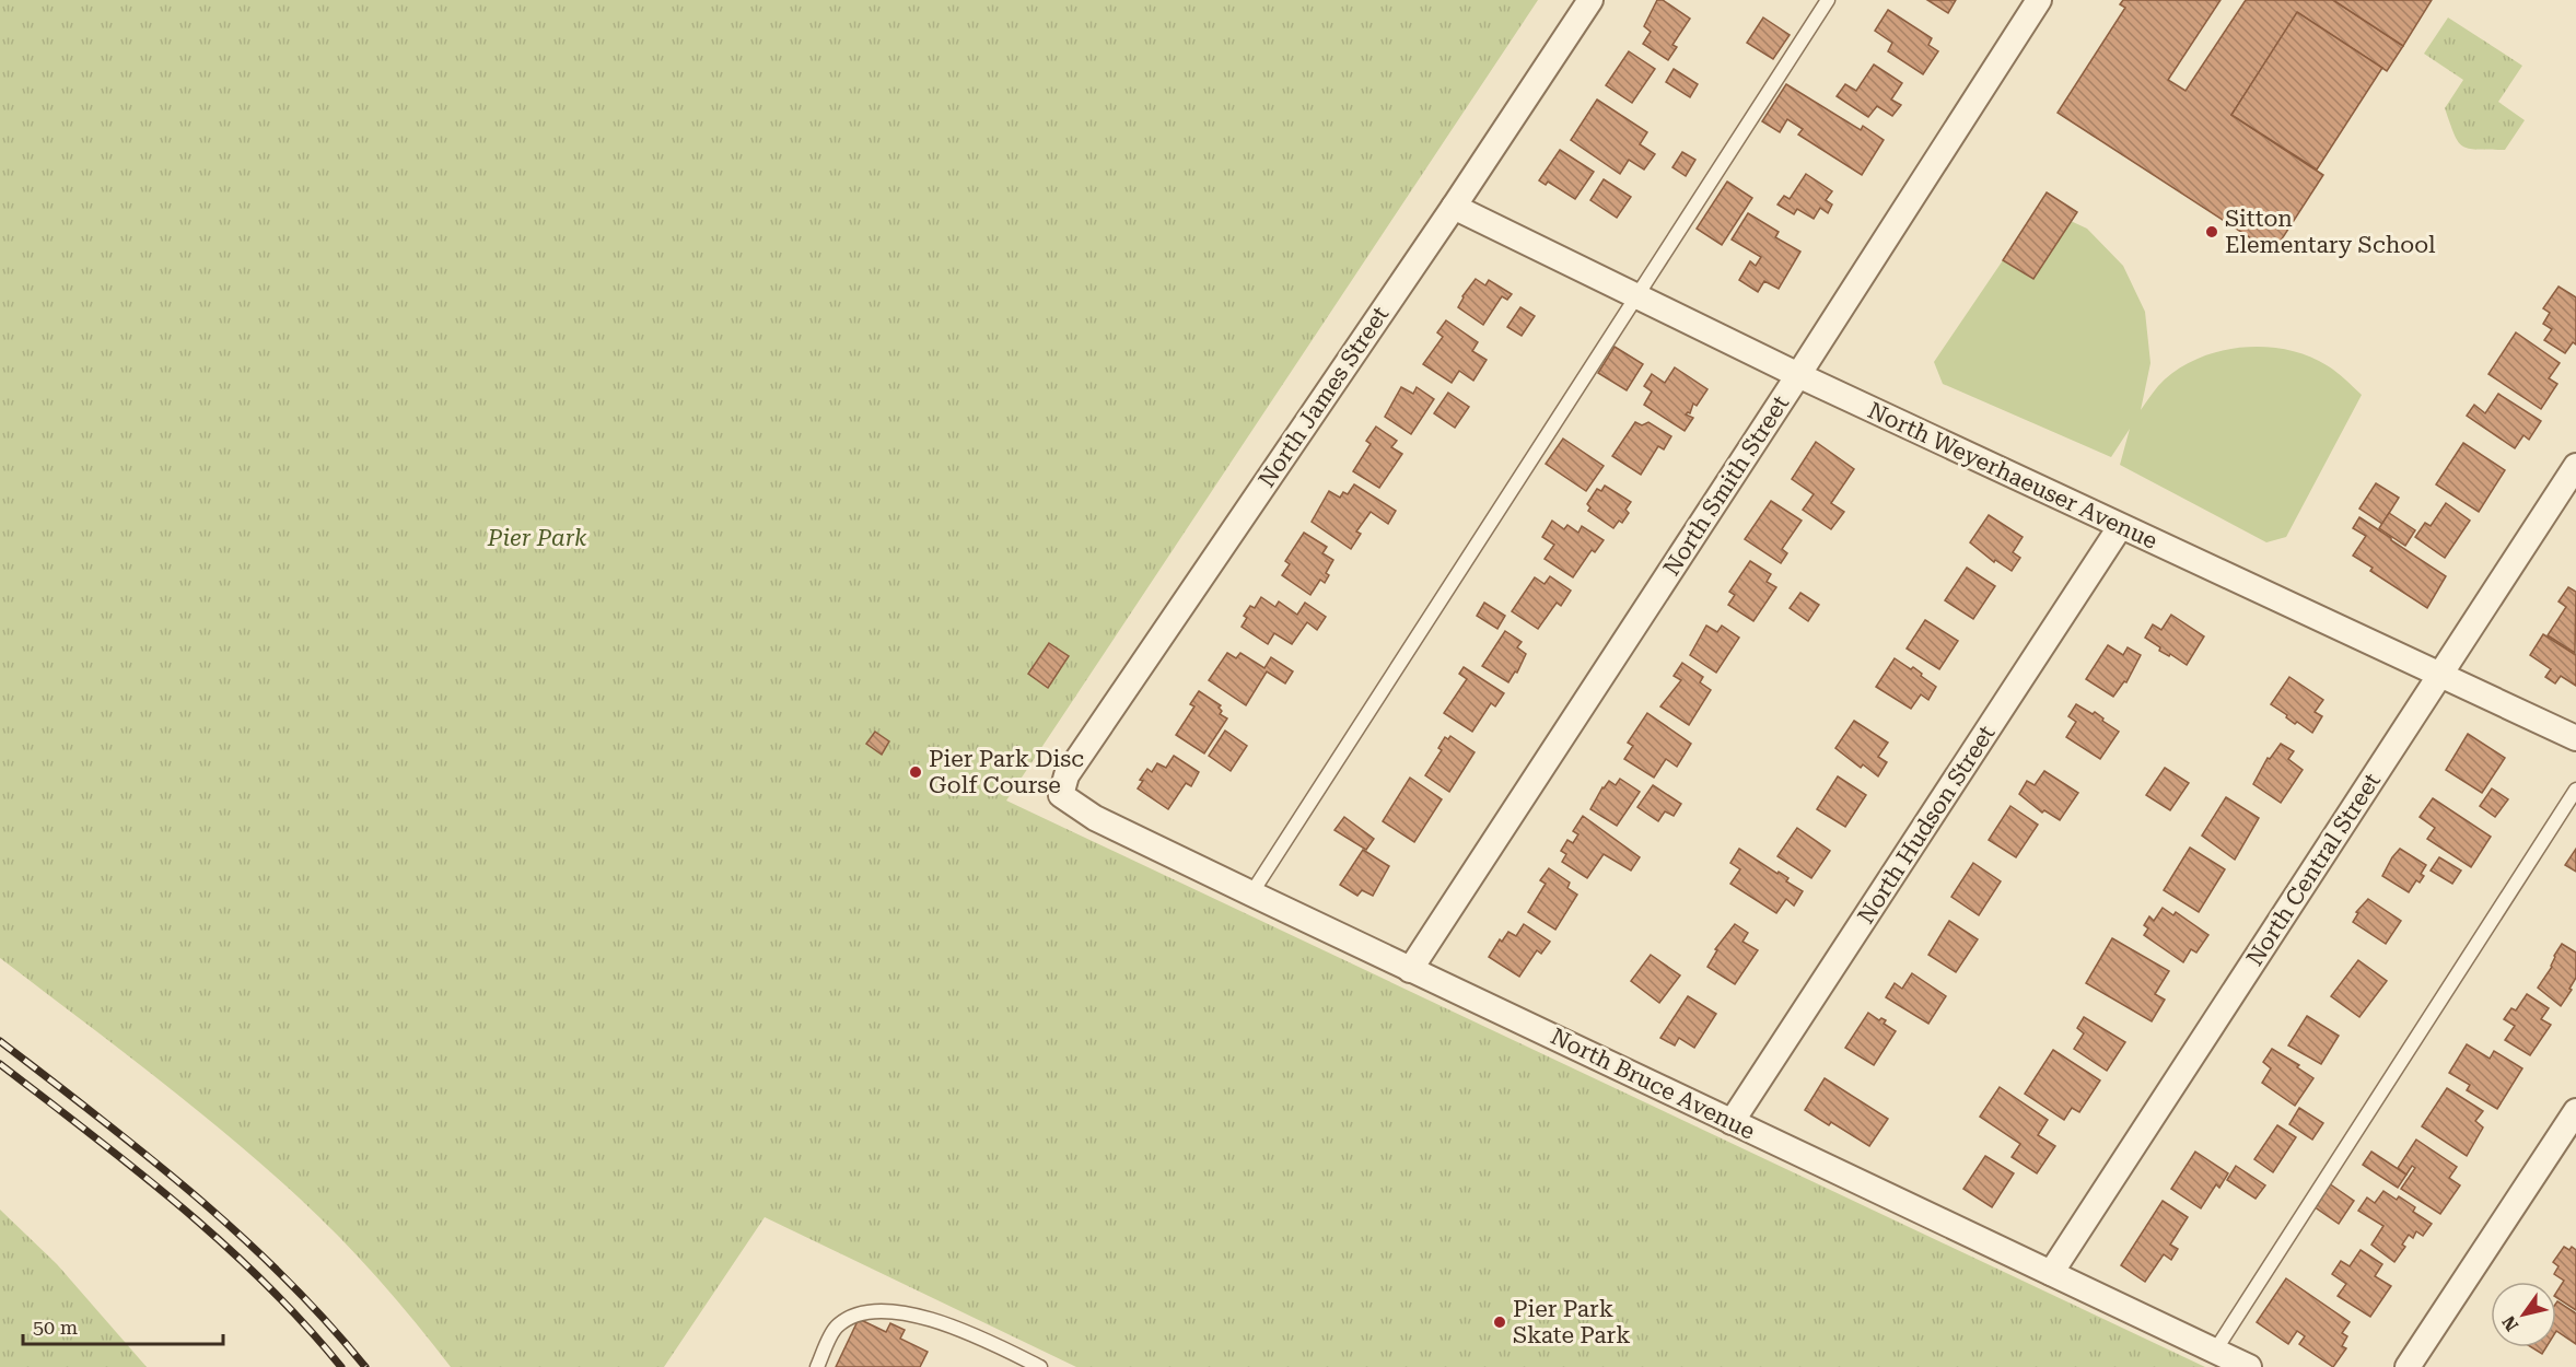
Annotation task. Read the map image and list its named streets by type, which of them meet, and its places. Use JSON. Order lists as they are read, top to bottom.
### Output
{
  "streets": {
    "street": [
      "North James Street",
      "North Weyerhaeuser Avenue",
      "North Smith Street",
      "North Hudson Street",
      "North Central Street",
      "North Bruce Avenue"
    ]
  },
  "crossings": [
    ["North James Street", "North Weyerhaeuser Avenue"],
    ["North James Street", "North Bruce Avenue"],
    ["North Weyerhaeuser Avenue", "North Smith Street"],
    ["North Weyerhaeuser Avenue", "North Hudson Street"],
    ["North Weyerhaeuser Avenue", "North Central Street"],
    ["North Smith Street", "North Bruce Avenue"],
    ["North Hudson Street", "North Bruce Avenue"],
    ["North Central Street", "North Bruce Avenue"]
  ],
  "parks": ["Pier Park"],
  "places": ["Sitton Elementary School", "Pier Park Disc Golf Course", "Pier Park Skate Park"],
  "scale_bar": "50 m",
  "north": "bottom left"
}
